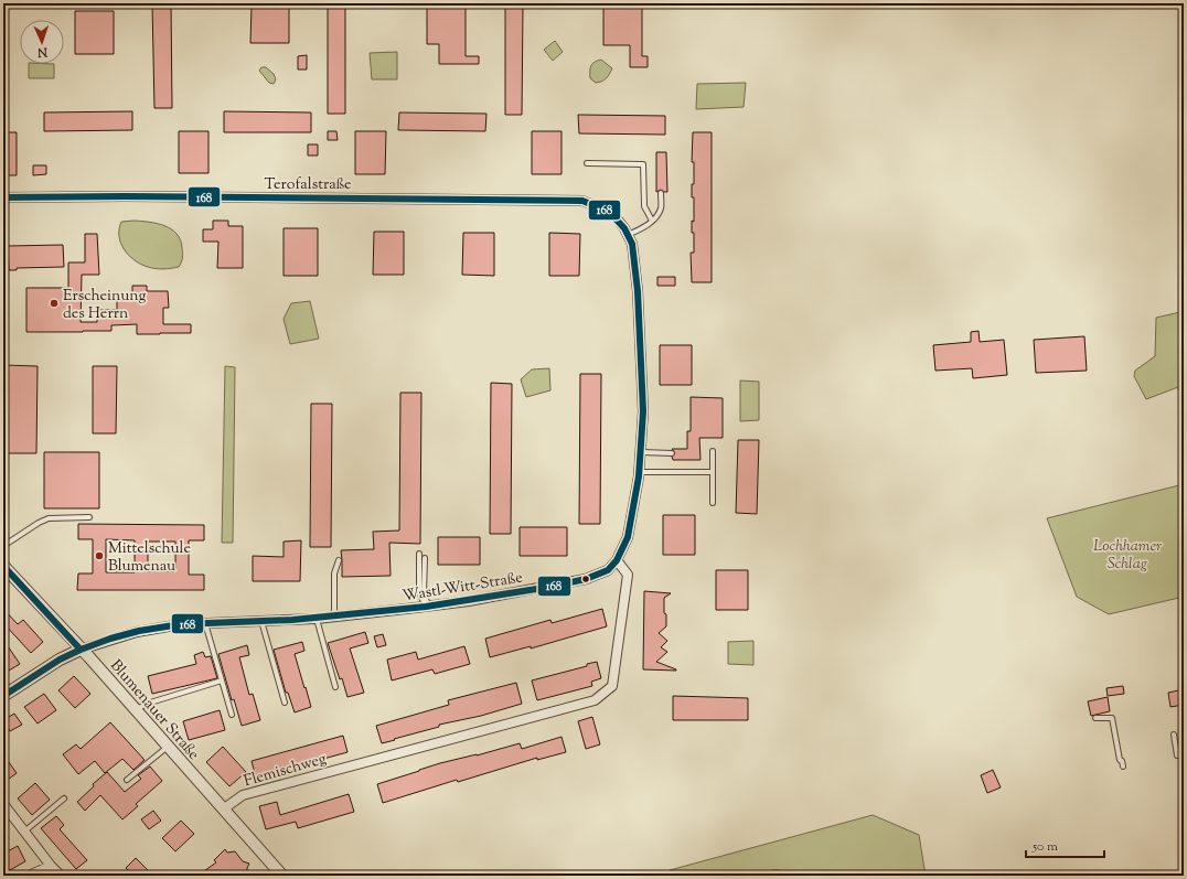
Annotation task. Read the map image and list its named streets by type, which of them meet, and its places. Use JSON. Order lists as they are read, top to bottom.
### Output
{
  "streets": {
    "street": [
      "Terofalstraße",
      "Wastl-Witt-Straße",
      "Blumenauer Straße",
      "Flemischweg"
    ]
  },
  "crossings": [
    ["Terofalstraße", "Wastl-Witt-Straße"],
    ["Wastl-Witt-Straße", "Blumenauer Straße"],
    ["Wastl-Witt-Straße", "Flemischweg"],
    ["Blumenauer Straße", "Flemischweg"]
  ],
  "parks": ["Lochhamer Schlag"],
  "places": ["Erscheinung des Herrn", "Mittelschule Blumenau"],
  "lines": ["transit line 168"],
  "scale_bar": "50 m",
  "north": "bottom"
}
